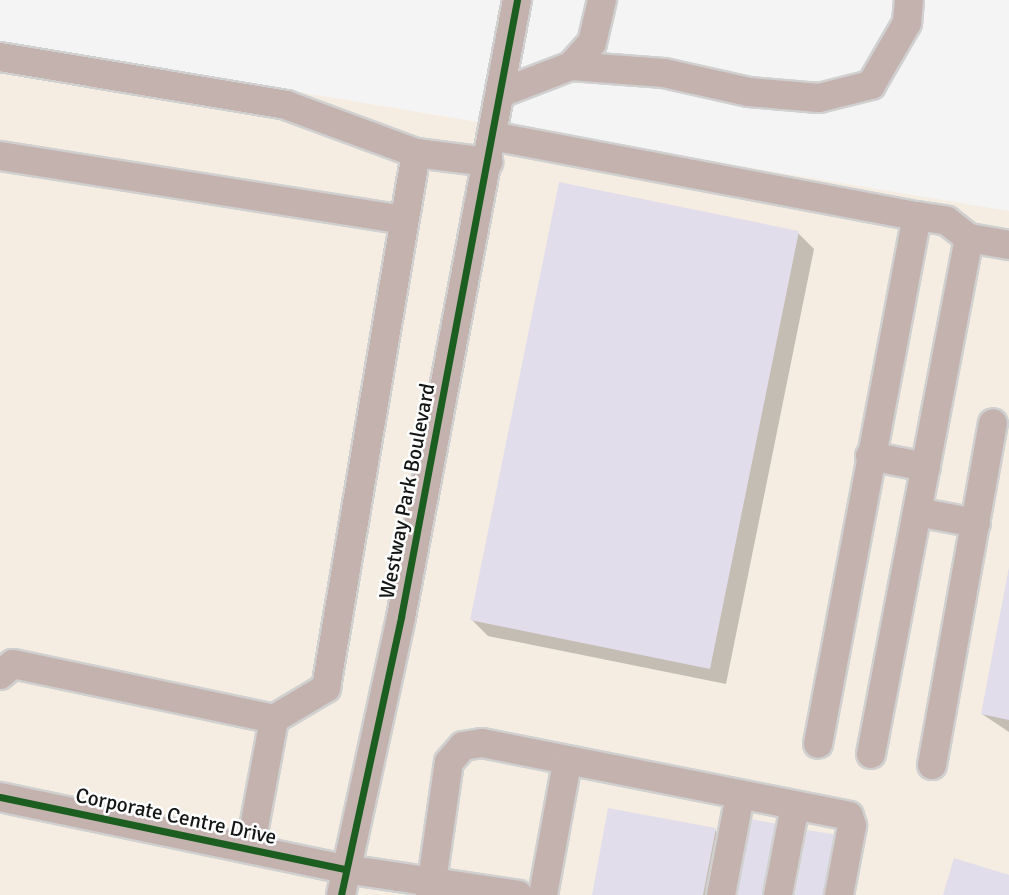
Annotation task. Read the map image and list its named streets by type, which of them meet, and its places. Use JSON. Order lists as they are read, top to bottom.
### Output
{
  "streets": {
    "street": ["Westway Park Boulevard", "Corporate Centre Drive"]
  },
  "crossings": [
    ["Westway Park Boulevard", "Corporate Centre Drive"]
  ]
}
